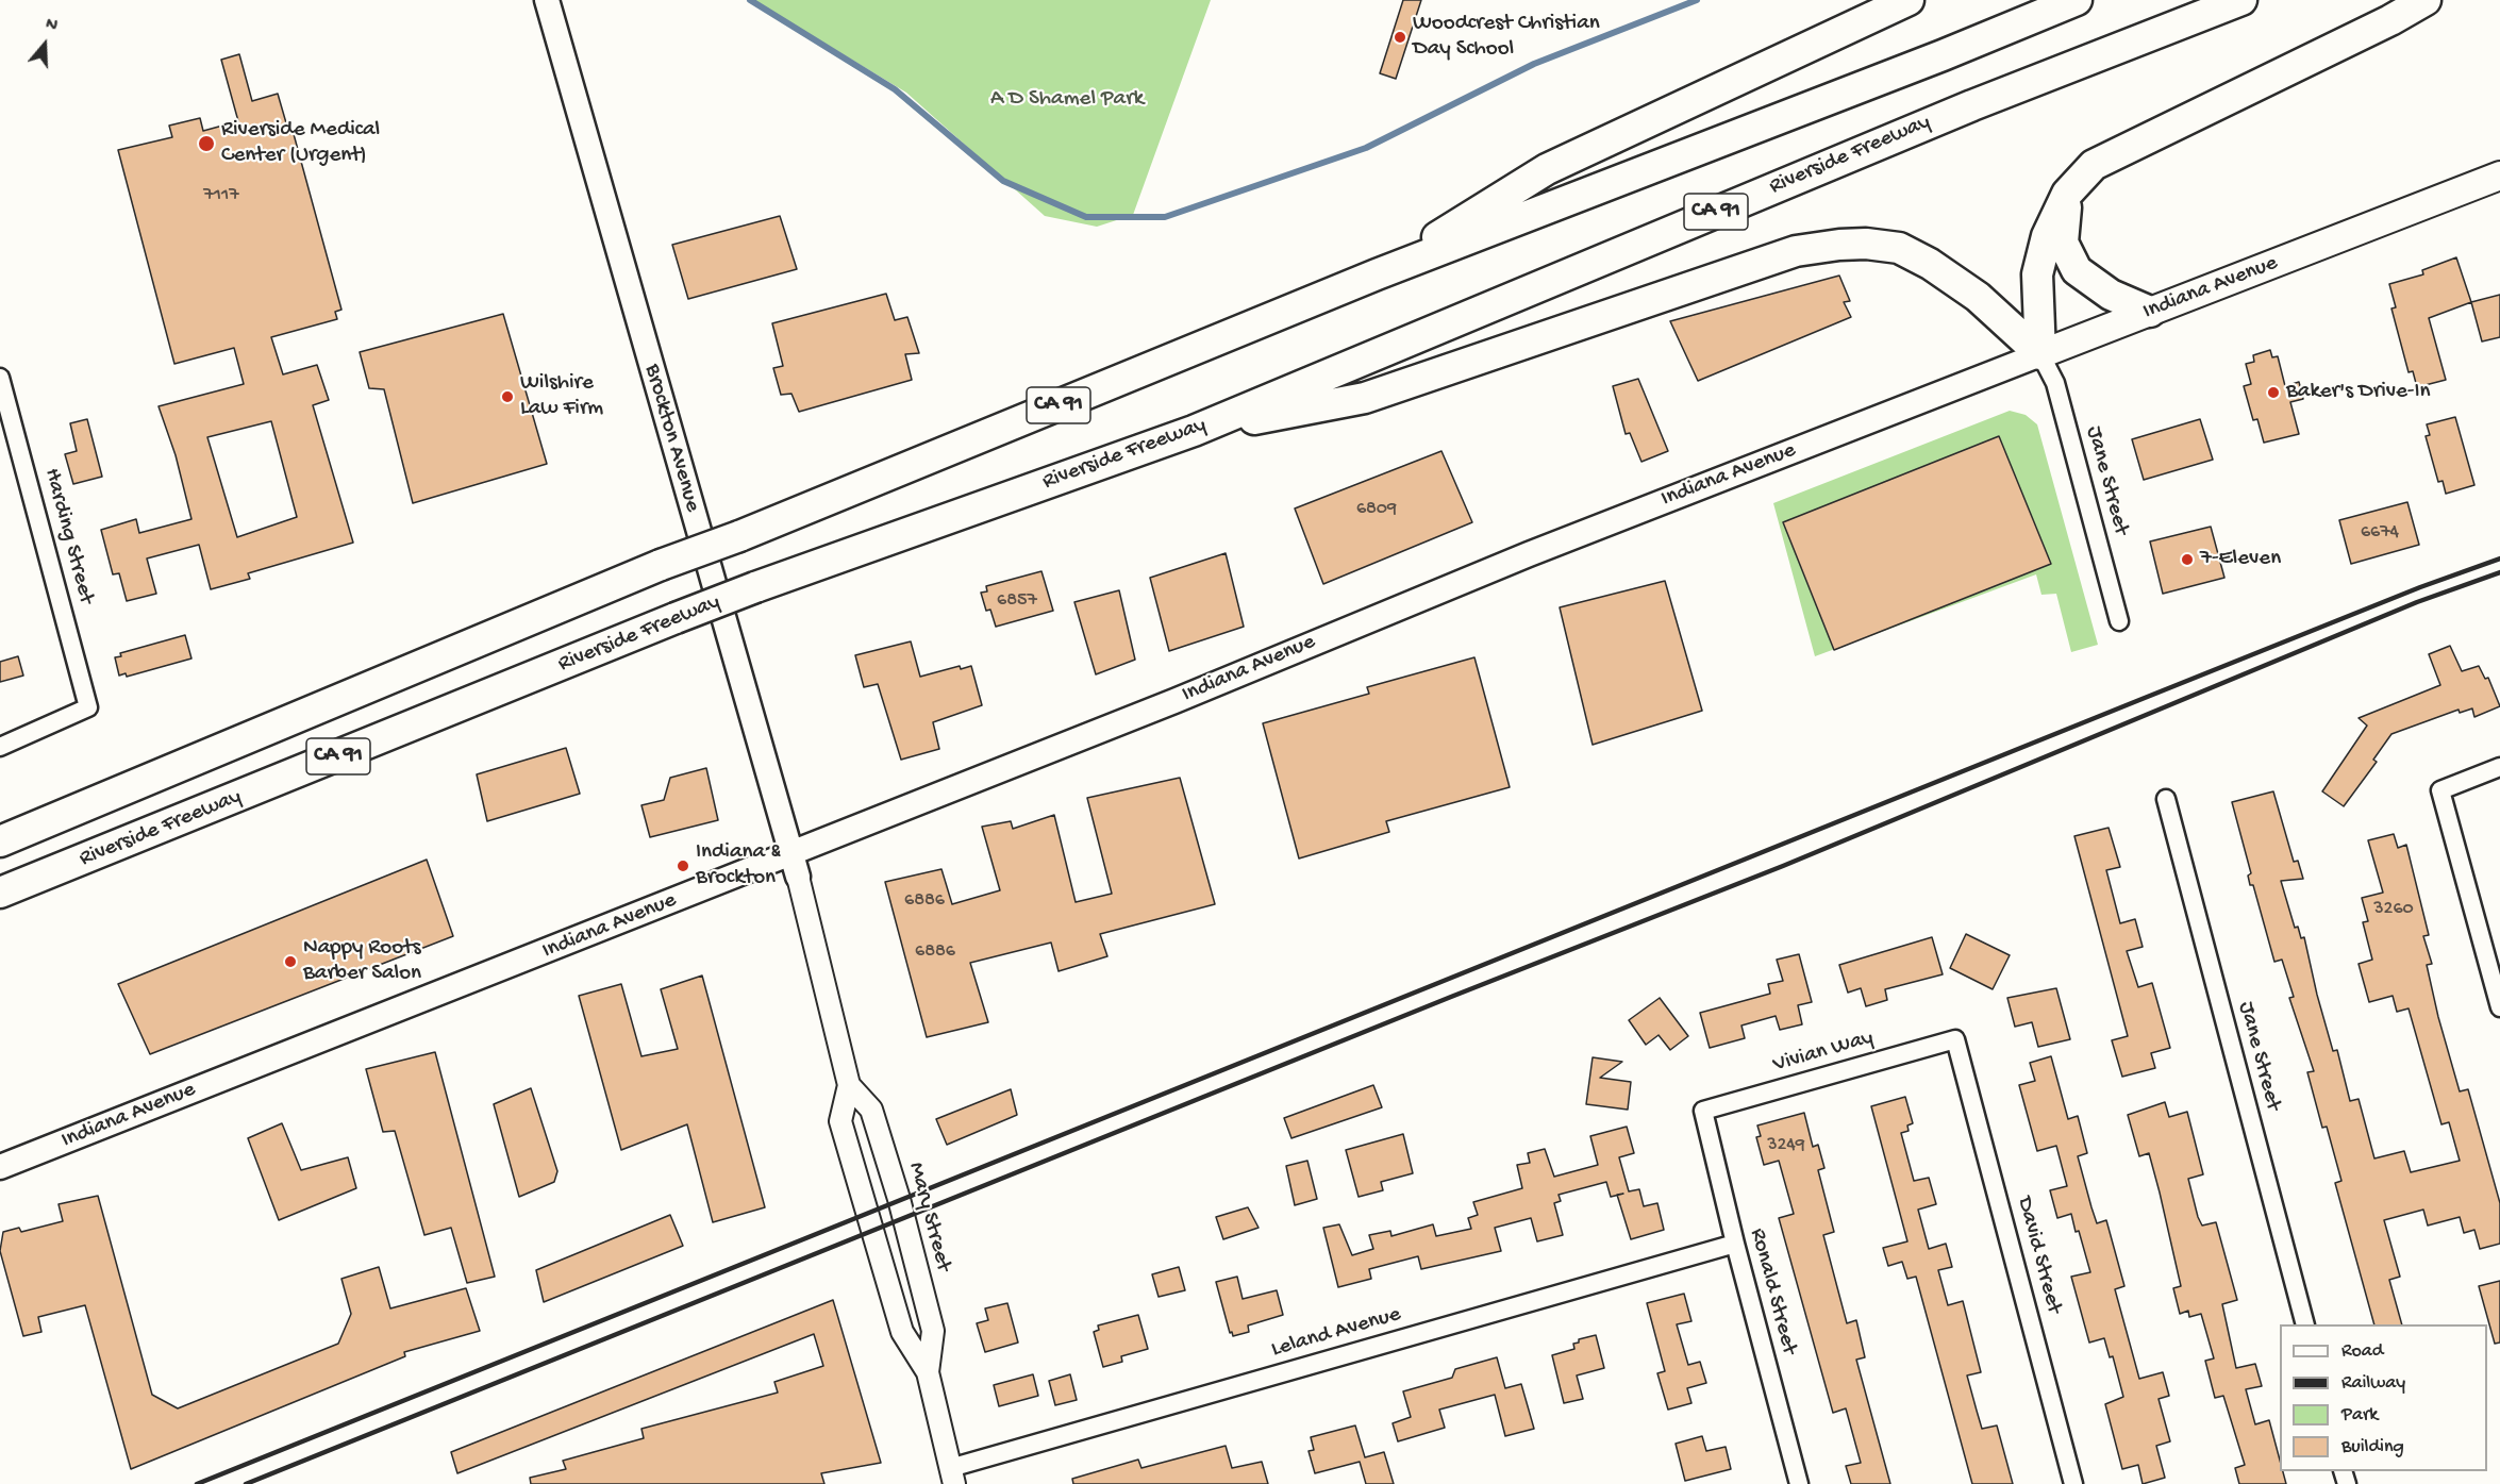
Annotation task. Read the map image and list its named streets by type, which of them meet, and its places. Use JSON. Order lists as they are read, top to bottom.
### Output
{
  "streets": {
    "highway": ["Riverside Freeway", "CA 91"],
    "main road": ["Indiana Avenue", "Brockton Avenue"],
    "street": [
      "Jane Street",
      "Harding Street",
      "Vivian Way",
      "Mary Street",
      "David Street",
      "Ronald Street",
      "Leland Avenue"
    ]
  },
  "crossings": [
    ["Indiana Avenue", "Brockton Avenue"],
    ["Indiana Avenue", "Jane Street"],
    ["Indiana Avenue", "Mary Street"],
    ["Brockton Avenue", "Mary Street"],
    ["Vivian Way", "David Street"],
    ["Vivian Way", "Ronald Street"],
    ["Mary Street", "Leland Avenue"],
    ["Ronald Street", "Leland Avenue"]
  ],
  "parks": ["A D Shamel Park"],
  "places": [
    "Woodcrest Christian Day School",
    "Riverside Medical Center (Urgent)",
    "Baker's Drive-In",
    "Wilshire Law Firm",
    "7-Eleven",
    "Indiana & Brockton",
    "Nappy Roots Barber Salon"
  ],
  "house_numbers": [
    "7117",
    "6809",
    "6674",
    "6857",
    "6886",
    "3260",
    "6886",
    "3249"
  ],
  "legend": [
    "Road",
    "Railway",
    "Park",
    "Building"
  ],
  "north": "top"
}
